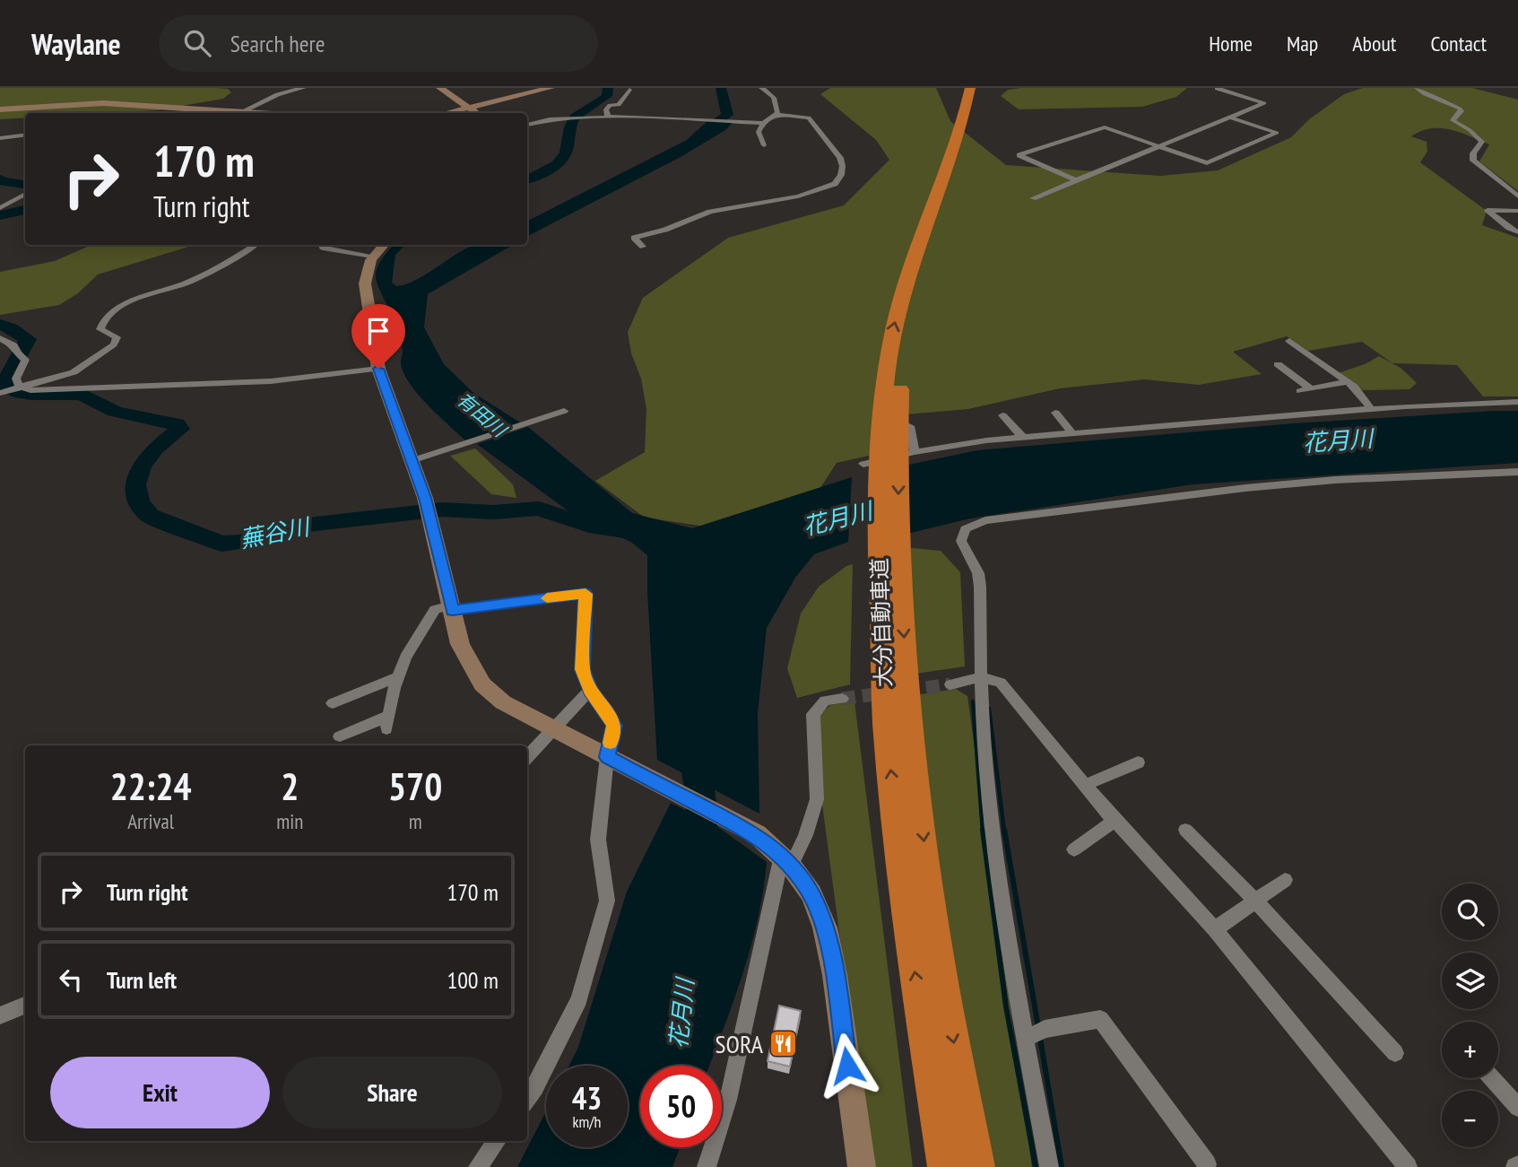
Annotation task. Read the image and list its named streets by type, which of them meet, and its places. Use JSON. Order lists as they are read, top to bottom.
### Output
{
  "streets": {
    "highway": ["大分自動車道"]
  },
  "water": ["有田川", "花月川", "蕪谷川"],
  "places": {
    "restaurant": ["SORA"]
  },
  "page": {
    "header": "Waylane",
    "search": "Search here",
    "nav": [
      "Home",
      "Map",
      "About",
      "Contact"
    ],
    "turn": ["170 m", "Turn right"],
    "eta": [
      "22:24",
      "Arrival",
      "2",
      "min",
      "570",
      "m"
    ],
    "list": [
      {
        "name": "Turn right",
        "value": "170 m"
      },
      {
        "name": "Turn left",
        "value": "100 m"
      }
    ],
    "map_buttons": ["+", "−"],
    "buttons": ["Exit", "Share"],
    "speed": "43 km/h",
    "limit": "50"
  }
}
